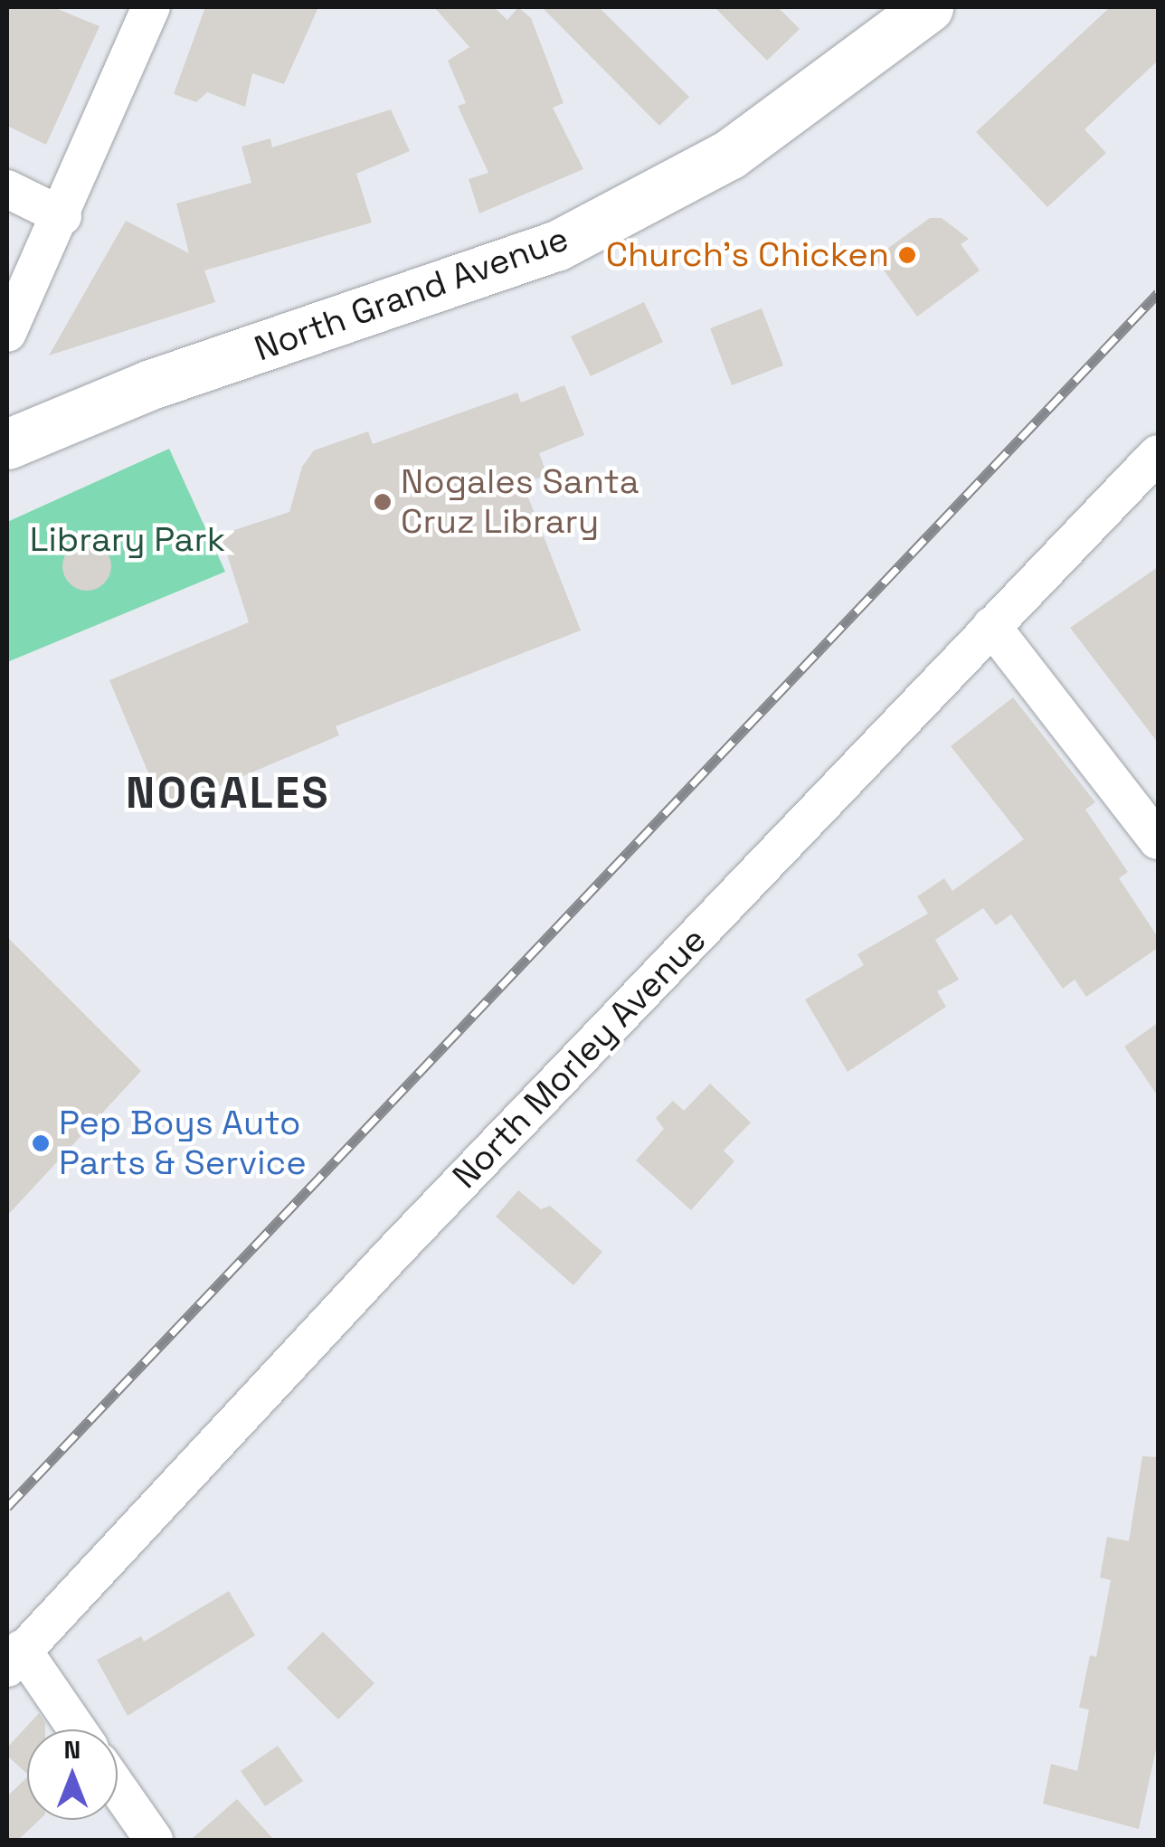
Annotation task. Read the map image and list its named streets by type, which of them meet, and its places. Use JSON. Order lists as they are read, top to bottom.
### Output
{
  "streets": {
    "main road": ["North Grand Avenue"],
    "street": ["North Morley Avenue"]
  },
  "districts": ["NOGALES"],
  "parks": ["Library Park"],
  "places": ["Church's Chicken", "Nogales Santa Cruz Library", "Pep Boys Auto Parts & Service"],
  "north": "top"
}
